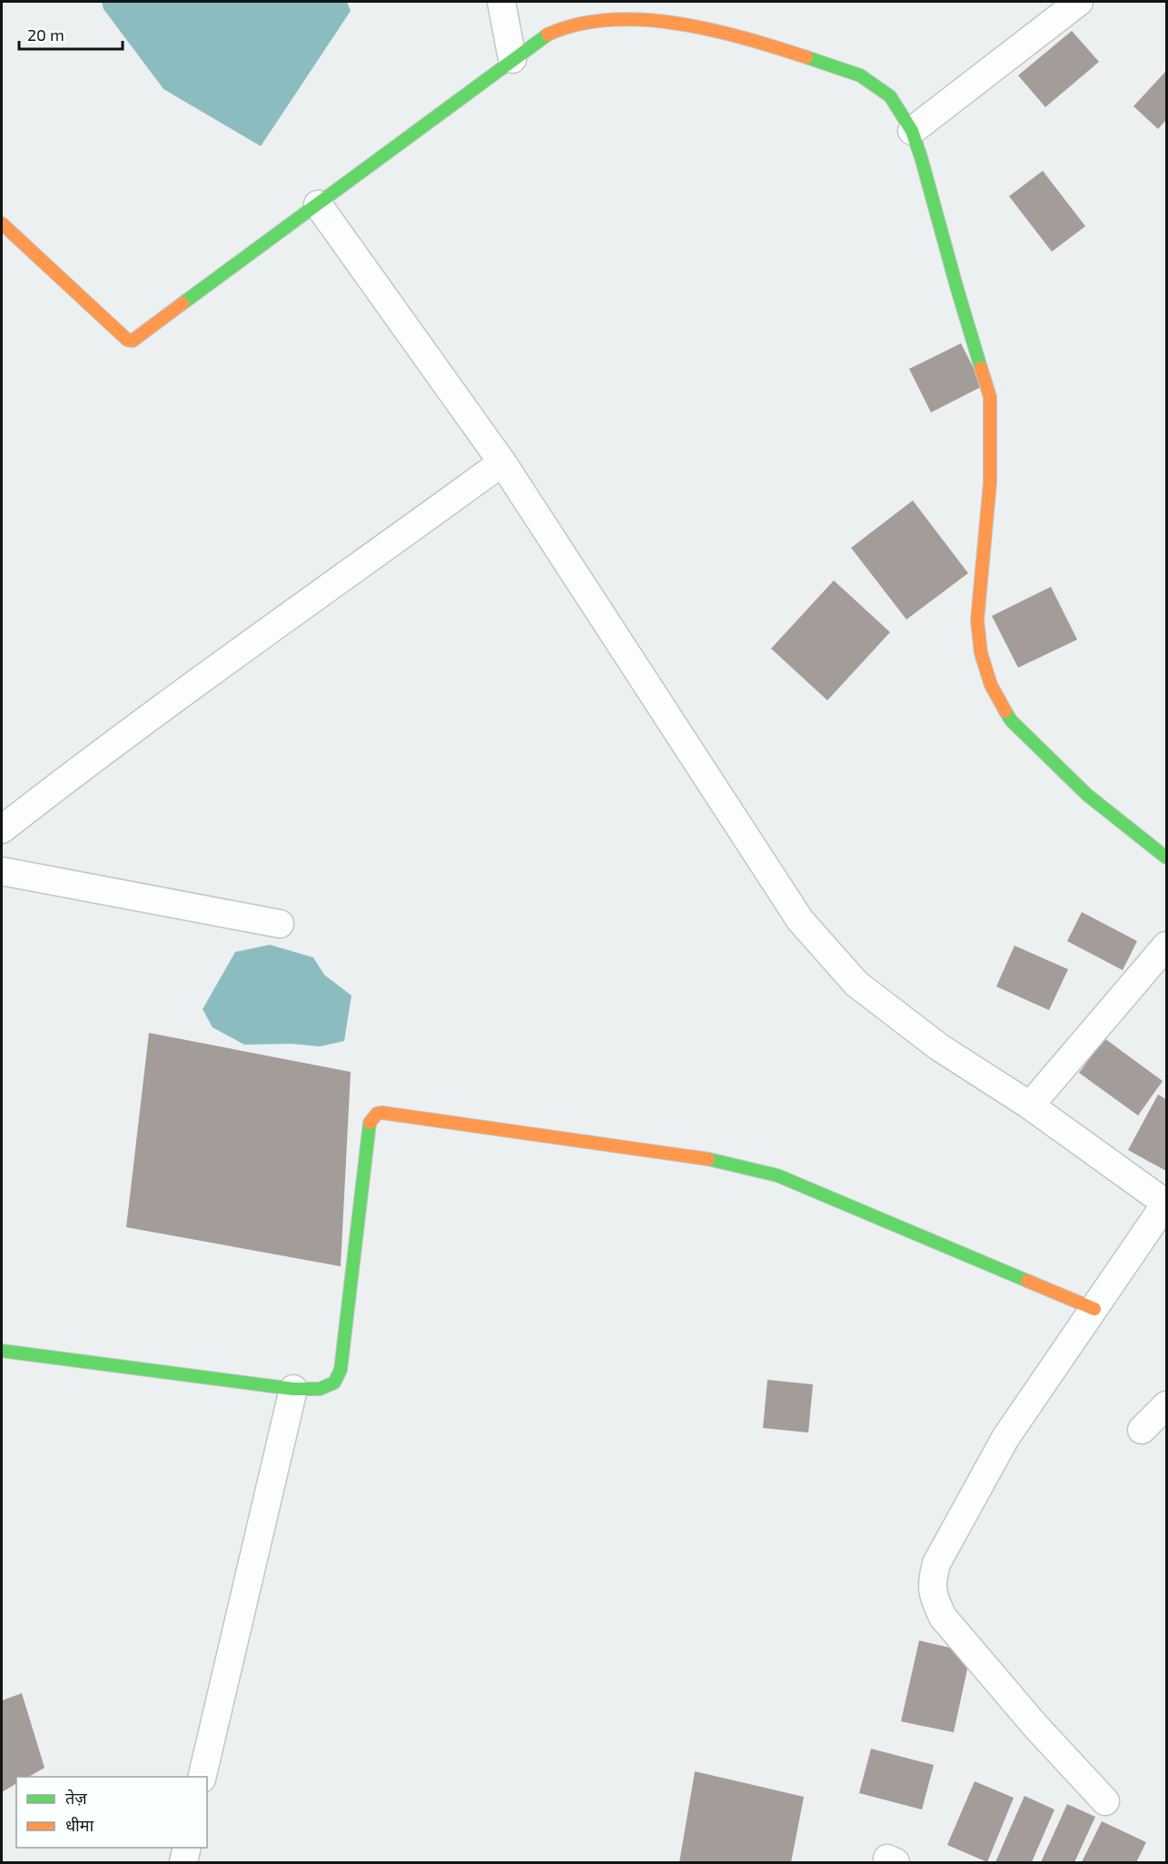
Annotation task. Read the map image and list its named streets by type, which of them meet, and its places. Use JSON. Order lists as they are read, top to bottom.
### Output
{
  "legend": ["तेज़", "धीमा"],
  "scale_bar": "20 m"
}
